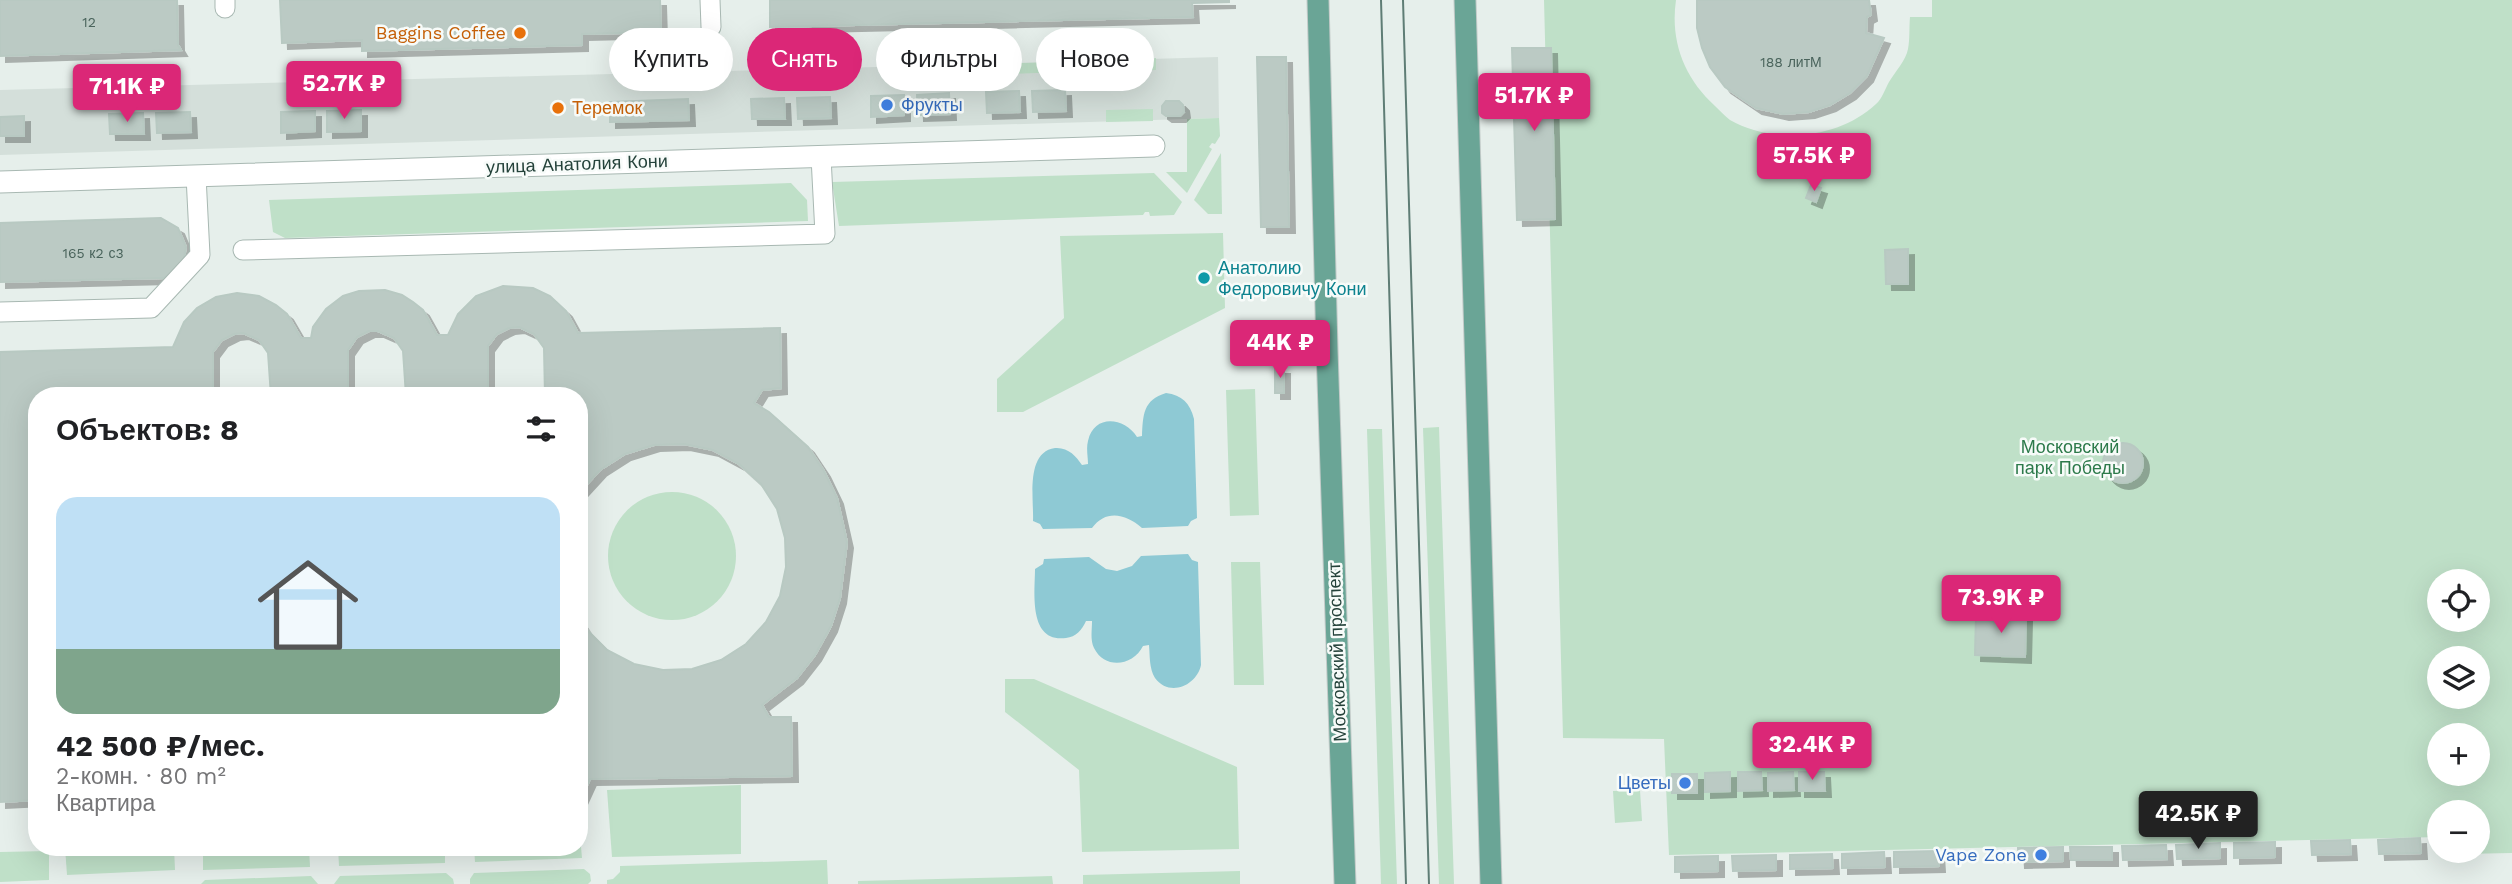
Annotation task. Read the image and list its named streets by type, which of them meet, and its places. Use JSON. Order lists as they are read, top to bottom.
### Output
{
  "streets": {
    "main road": ["Московский проспект"],
    "street": ["улица Анатолия Кони"]
  },
  "parks": ["Московский парк Победы"],
  "places": [
    "Baggins Coffee",
    "Фрукты",
    "Теремок",
    "Анатолию Федоровичу Кони",
    "Цветы",
    "Vape Zone"
  ],
  "house_numbers": ["12", "188 литМ", "165 к2 с3"],
  "page": {
    "chip": [
      "Купить",
      "Снять",
      "Фильтры",
      "Новое"
    ],
    "price": [
      "52.7K ₽",
      "71.1K ₽",
      "51.7K ₽",
      "57.5K ₽",
      "44K ₽",
      "73.9K ₽",
      "32.4K ₽",
      "42.5K ₽"
    ],
    "heading": "Объектов: 8",
    "list": [
      {
        "name": "42 500 ₽/мес.",
        "note": "2-комн. · 80 m² · Квартира"
      }
    ],
    "map_buttons": ["+", "−"]
  }
}
